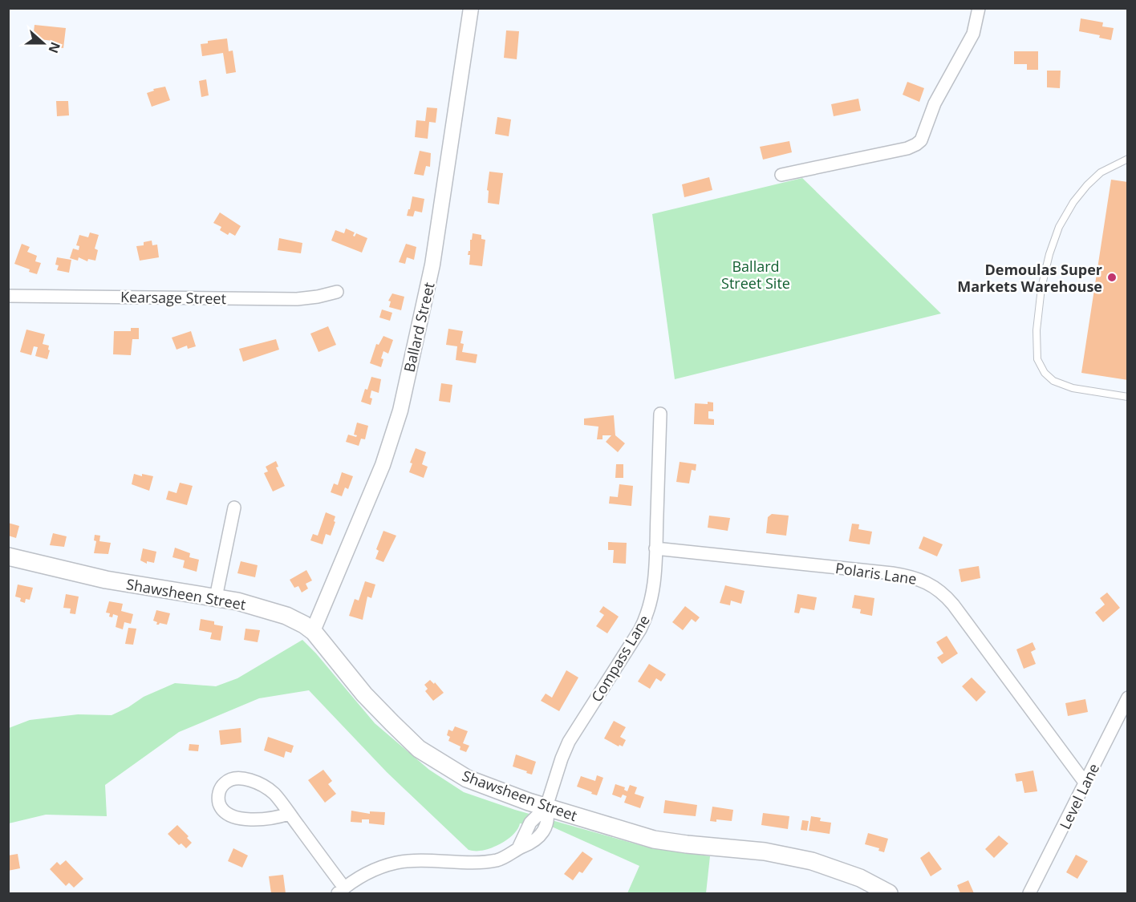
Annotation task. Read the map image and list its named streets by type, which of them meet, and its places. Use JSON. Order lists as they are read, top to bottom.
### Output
{
  "streets": {
    "main road": ["Shawsheen Street"],
    "street": [
      "Kearsage Street",
      "Ballard Street",
      "Polaris Lane",
      "Compass Lane",
      "Level Lane"
    ]
  },
  "crossings": [
    ["Ballard Street", "Shawsheen Street"],
    ["Polaris Lane", "Compass Lane"],
    ["Polaris Lane", "Level Lane"],
    ["Shawsheen Street", "Compass Lane"]
  ],
  "parks": ["Ballard Street Site"],
  "places": ["Demoulas Super Markets Warehouse"],
  "north": "right"
}
